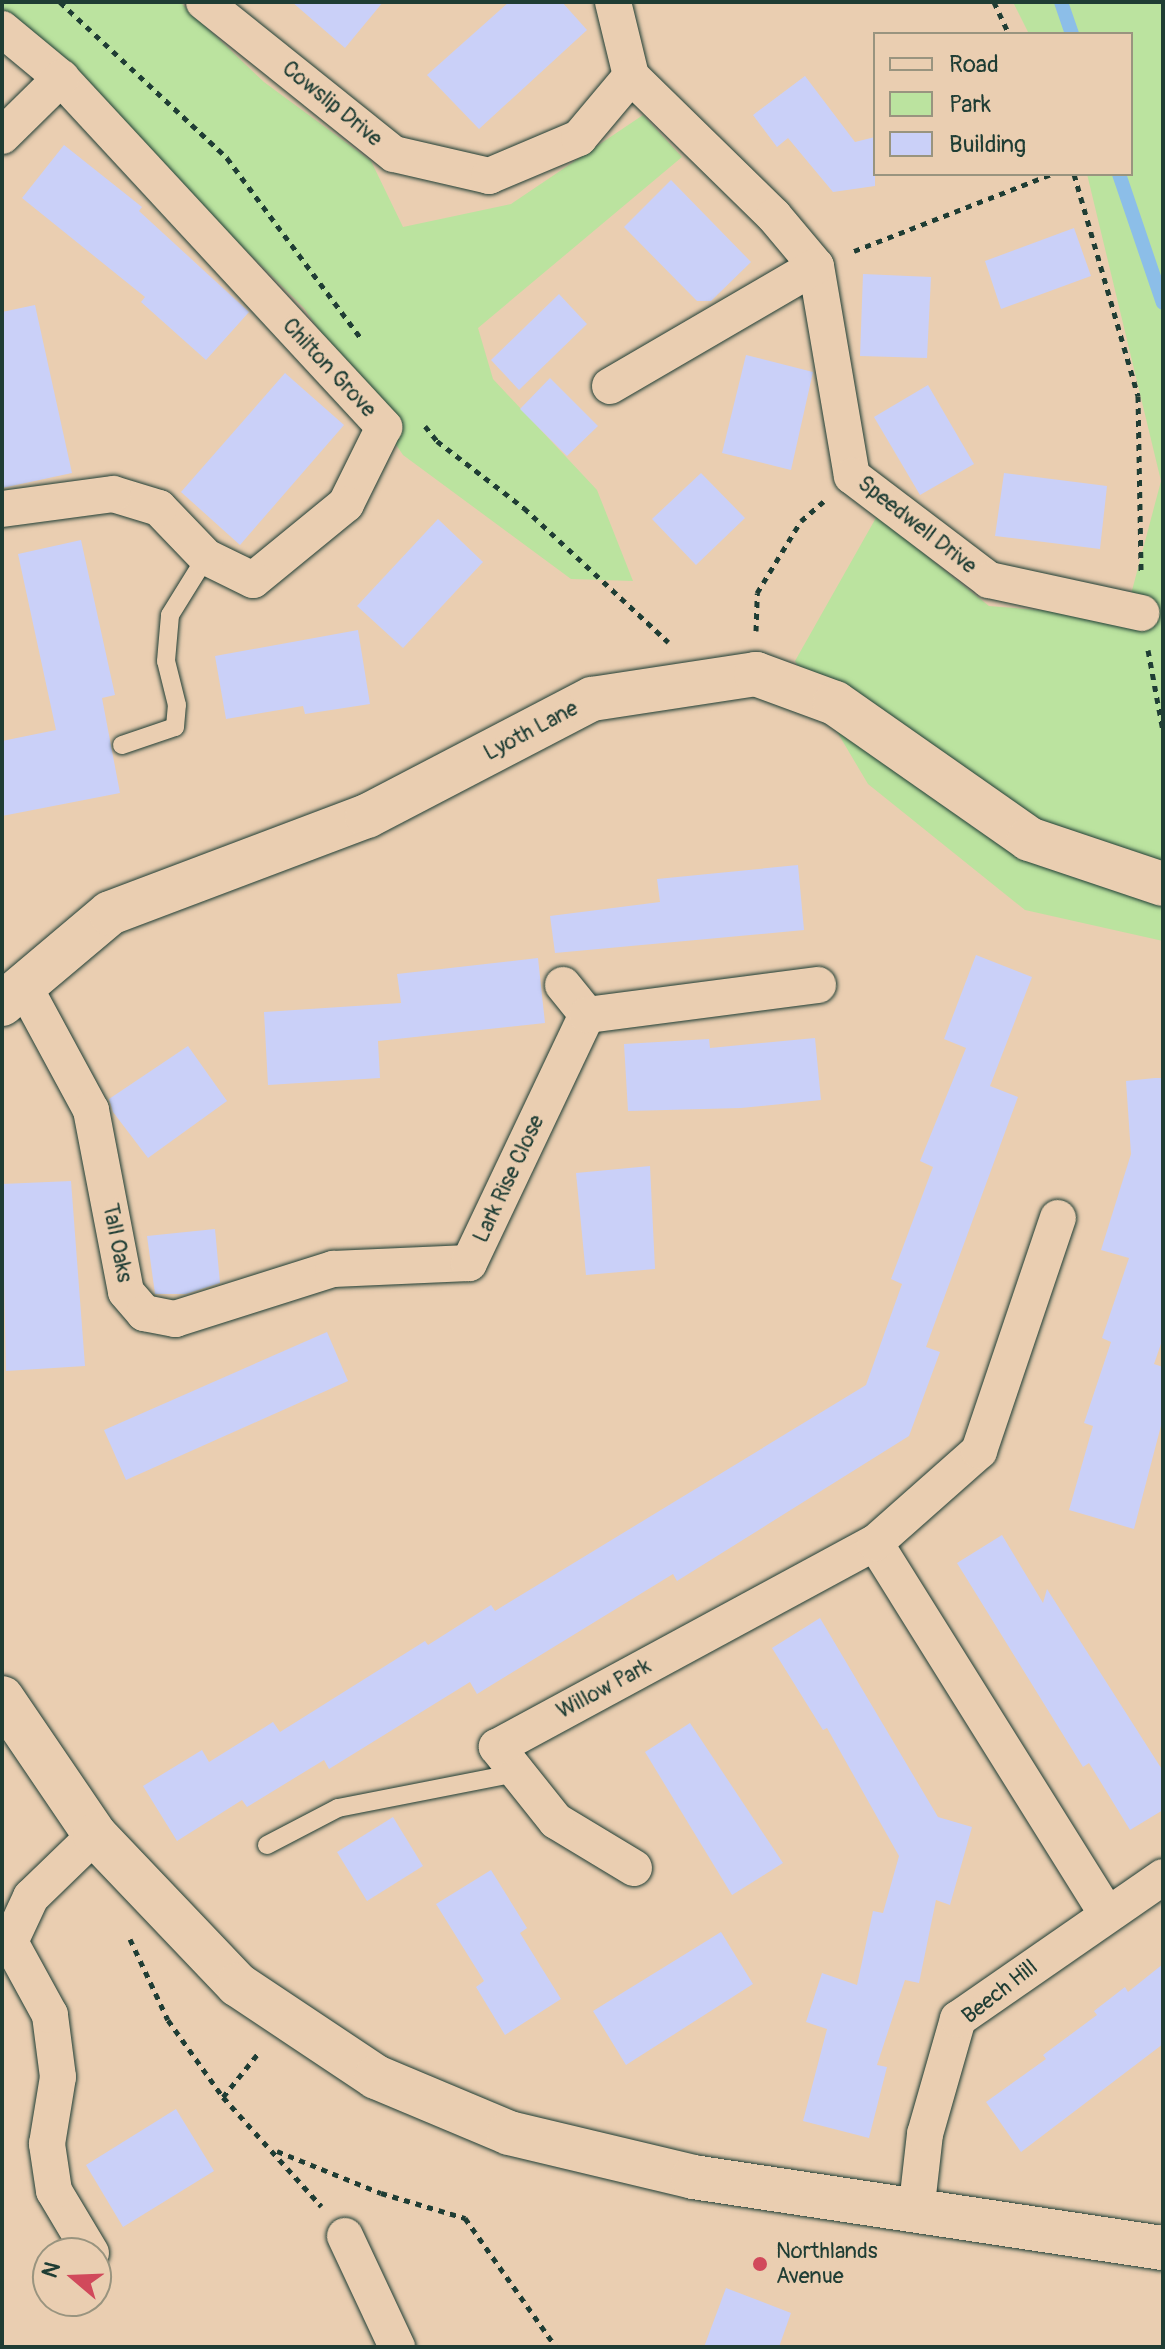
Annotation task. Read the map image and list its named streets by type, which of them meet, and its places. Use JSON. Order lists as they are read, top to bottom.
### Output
{
  "streets": {
    "street": [
      "Cowslip Drive",
      "Chilton Grove",
      "Speedwell Drive",
      "Lyoth Lane",
      "Lark Rise Close",
      "Tall Oaks",
      "Willow Park",
      "Beech Hill"
    ]
  },
  "crossings": [
    ["Lyoth Lane", "Tall Oaks"],
    ["Lark Rise Close", "Tall Oaks"]
  ],
  "places": ["Northlands Avenue"],
  "legend": ["Road", "Park", "Building"],
  "north": "left"
}
